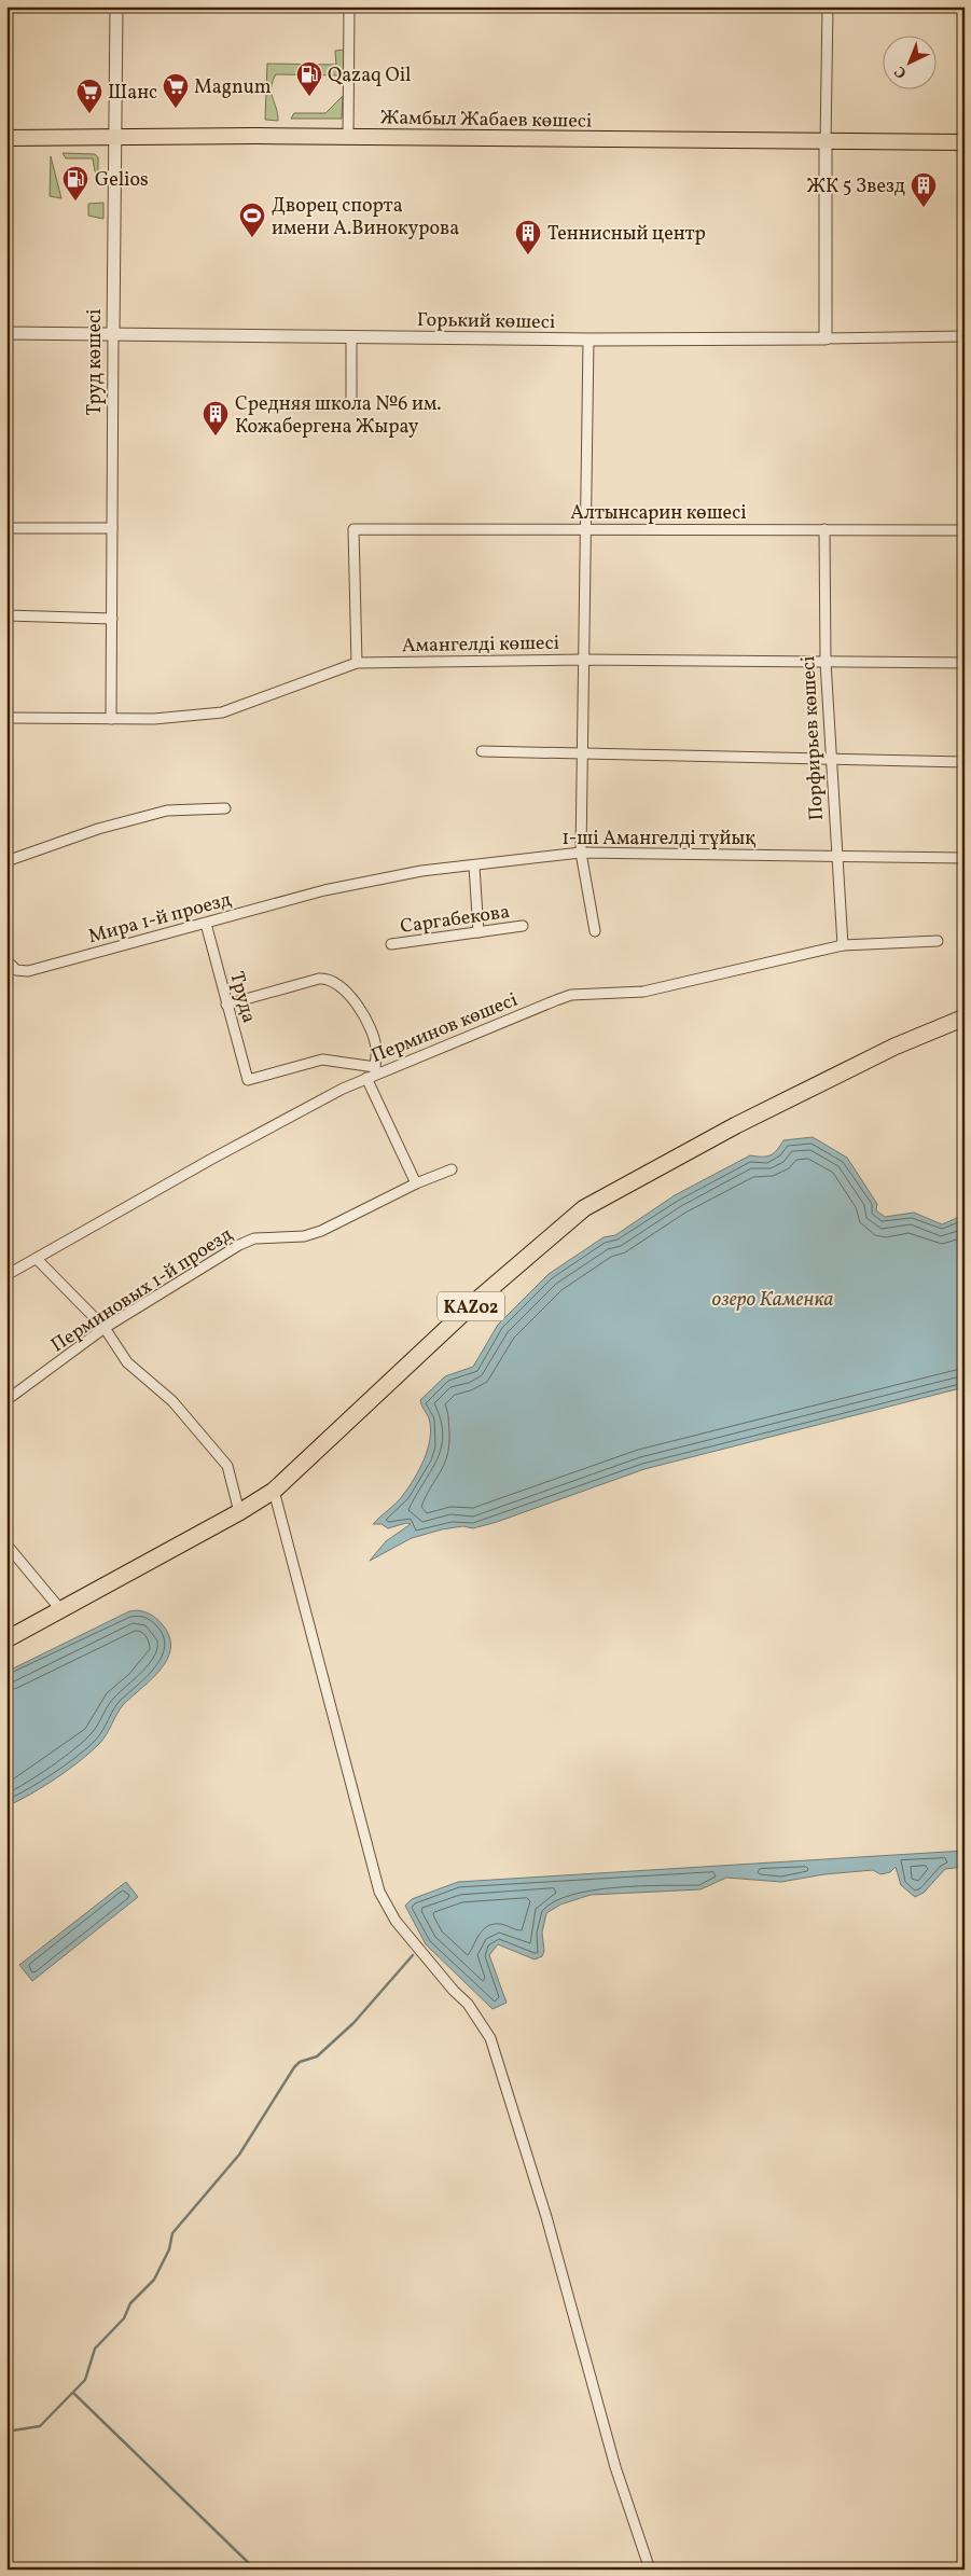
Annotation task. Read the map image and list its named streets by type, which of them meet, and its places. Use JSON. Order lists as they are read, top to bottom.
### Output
{
  "streets": {
    "highway": ["KAZ02"],
    "main road": ["Жамбыл Жабаев көшесі"],
    "street": [
      "Горький көшесі",
      "Труд көшесі",
      "Алтынсарин көшесі",
      "Амангелді көшесі",
      "Порфирьев көшесі",
      "1-ші Амангелді тұйық",
      "Мира 1-й проезд",
      "Саргабекова",
      "Труда",
      "Перминов көшесі",
      "Перминовых 1-й проезд"
    ]
  },
  "crossings": [
    ["Жамбыл Жабаев көшесі", "Труд көшесі"],
    ["Горький көшесі", "Труд көшесі"],
    ["Труд көшесі", "Амангелді көшесі"],
    ["Алтынсарин көшесі", "Амангелді көшесі"],
    ["Алтынсарин көшесі", "Порфирьев көшесі"],
    ["Амангелді көшесі", "Порфирьев көшесі"],
    ["Порфирьев көшесі", "1-ші Амангелді тұйық"],
    ["Порфирьев көшесі", "Перминов көшесі"],
    ["1-ші Амангелді тұйық", "Мира 1-й проезд"],
    ["Мира 1-й проезд", "Труда"],
    ["Труда", "Перминов көшесі"]
  ],
  "water": ["озеро Каменка"],
  "places": {
    "fuel station": ["Qazaq Oil", "Gelios"],
    "supermarket": ["Magnum", "Шанс"],
    "building": ["ЖК 5 Звезд", "Теннисный центр", "Средняя школа №6 им. Кожабергена Жырау"],
    "sports": ["Дворец спорта имени А.Винокурова"]
  },
  "north": "bottom left"
}
